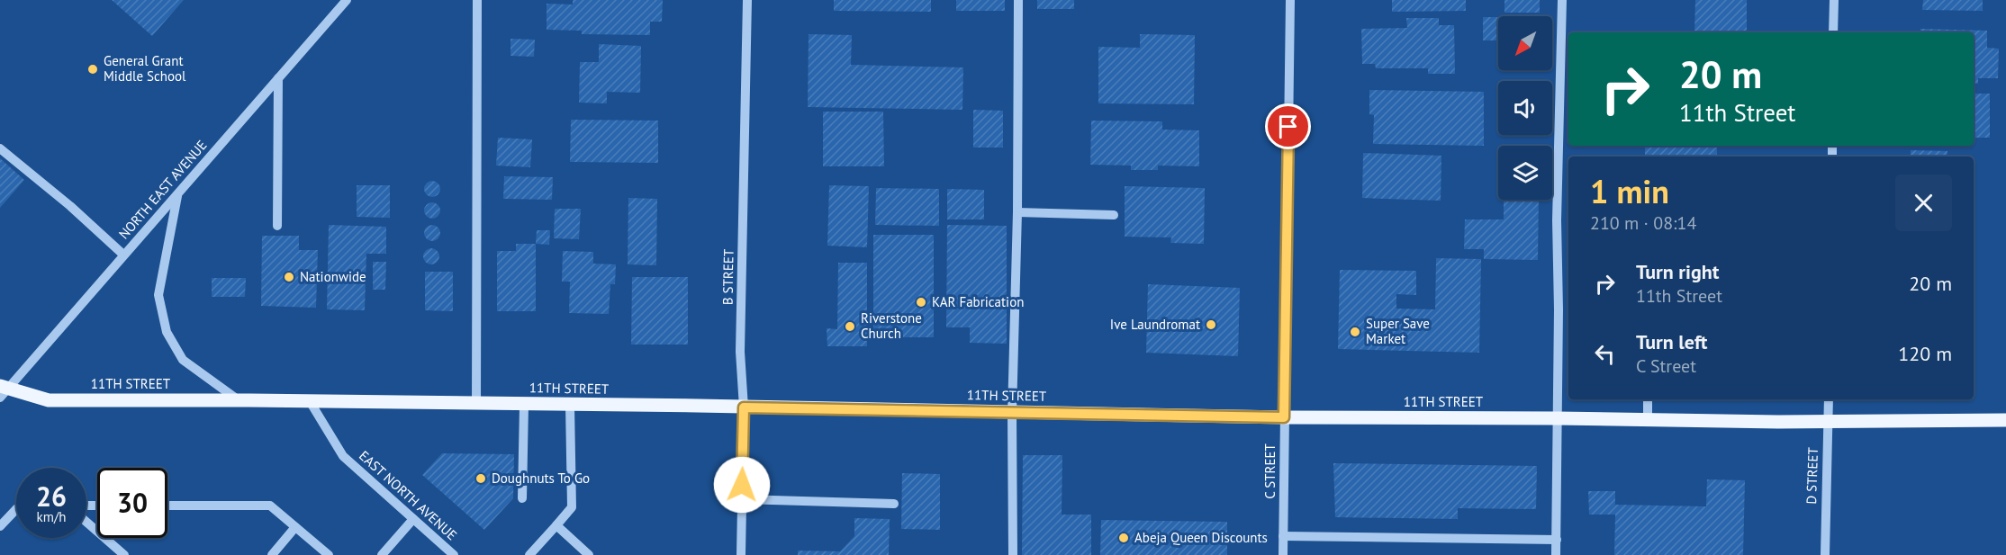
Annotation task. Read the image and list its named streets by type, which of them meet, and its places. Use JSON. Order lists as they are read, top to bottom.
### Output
{
  "streets": {
    "main road": ["11TH STREET"],
    "street": [
      "NORTH EAST AVENUE",
      "B STREET",
      "C STREET",
      "D STREET",
      "EAST NORTH AVENUE"
    ]
  },
  "crossings": [
    ["NORTH EAST AVENUE", "11TH STREET"],
    ["B STREET", "11TH STREET"],
    ["11TH STREET", "C STREET"],
    ["11TH STREET", "D STREET"],
    ["11TH STREET", "EAST NORTH AVENUE"]
  ],
  "places": [
    "General Grant Middle School",
    "Nationwide",
    "KAR Fabrication",
    "Ive Laundromat",
    "Riverstone Church",
    "Super Save Market",
    "Doughnuts To Go",
    "Abeja Queen Discounts"
  ],
  "north": "bottom left",
  "page": {
    "turn": ["20 m", "11th Street"],
    "heading": ["1 min", "210 m · 08:14"],
    "list": [
      {
        "name": "Turn right",
        "note": "11th Street",
        "value": "20 m"
      },
      {
        "name": "Turn left",
        "note": "C Street",
        "value": "120 m"
      }
    ],
    "speed": "26 km/h",
    "limit": "30"
  }
}
